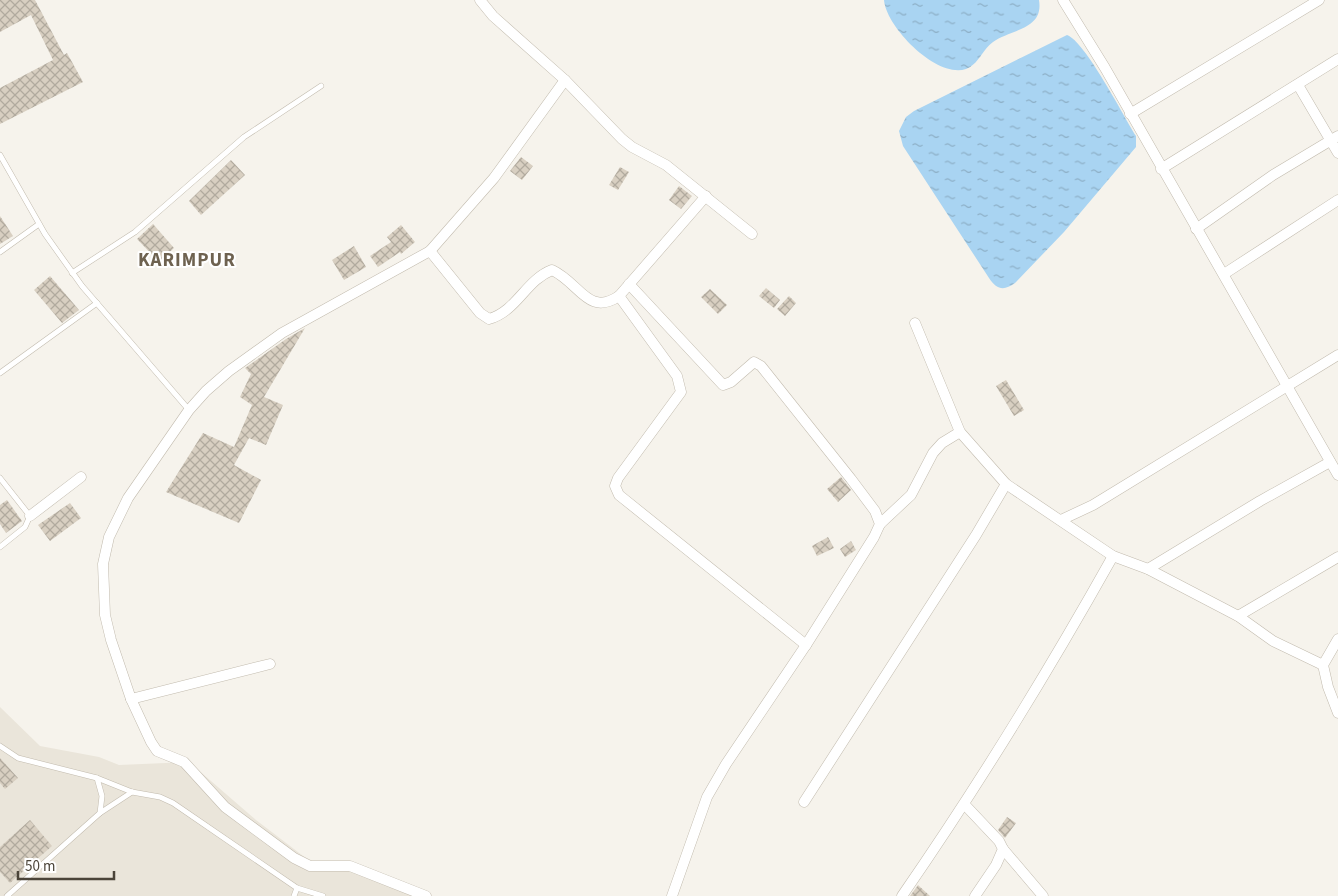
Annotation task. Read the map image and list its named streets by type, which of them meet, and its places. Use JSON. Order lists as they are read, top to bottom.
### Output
{
  "districts": ["KARIMPUR"],
  "scale_bar": "50 m"
}
